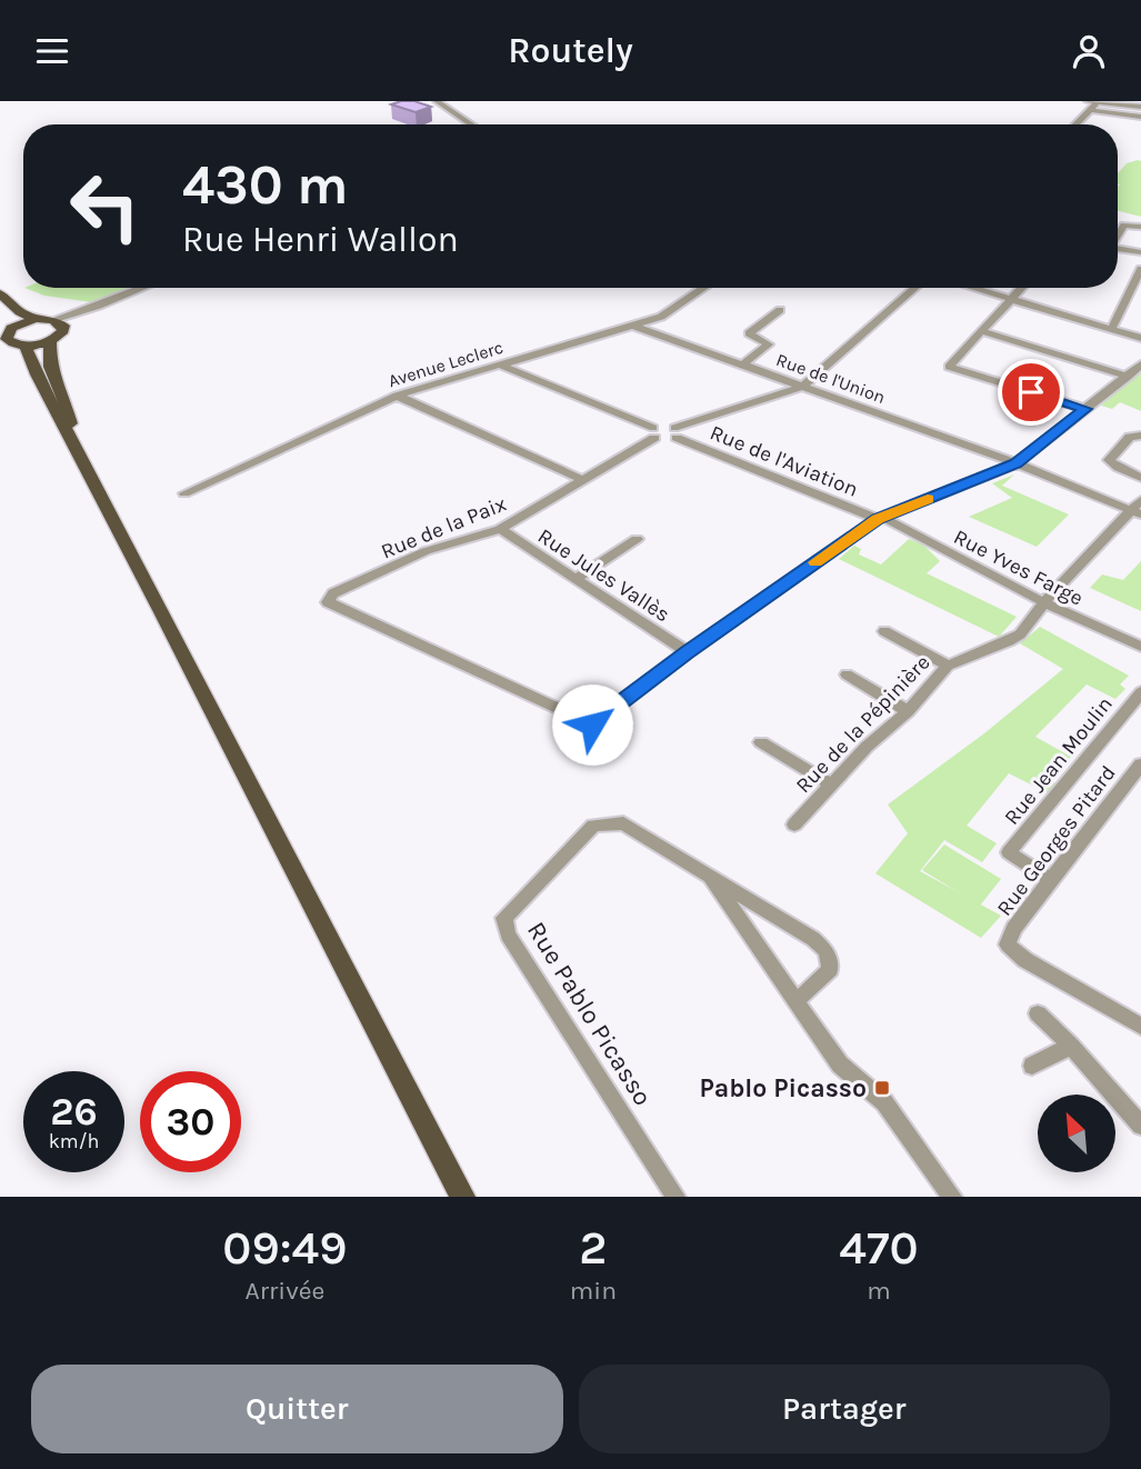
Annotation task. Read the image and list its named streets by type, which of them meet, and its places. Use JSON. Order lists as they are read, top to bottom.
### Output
{
  "streets": {
    "street": [
      "Avenue Leclerc",
      "Rue de l'Union",
      "Rue de l'Aviation",
      "Rue de la Paix",
      "Rue Yves Farge",
      "Rue Jules Vallès",
      "Rue de la Pépinière",
      "Rue Jean Moulin",
      "Rue Georges Pitard",
      "Rue Pablo Picasso"
    ]
  },
  "crossings": [
    ["Avenue Leclerc", "Rue de l'Union"],
    ["Rue de l'Aviation", "Rue Yves Farge"],
    ["Rue de la Paix", "Rue Jules Vallès"],
    ["Rue Yves Farge", "Rue de la Pépinière"],
    ["Rue Jean Moulin", "Rue Georges Pitard"]
  ],
  "places": {
    "transit": ["Pablo Picasso"]
  },
  "north": "top left",
  "page": {
    "header": "Routely",
    "turn": ["430 m", "Rue Henri Wallon"],
    "speed": "26 km/h",
    "limit": "30",
    "eta": [
      "09:49",
      "Arrivée",
      "2",
      "min",
      "470",
      "m"
    ],
    "buttons": ["Quitter", "Partager"]
  }
}
